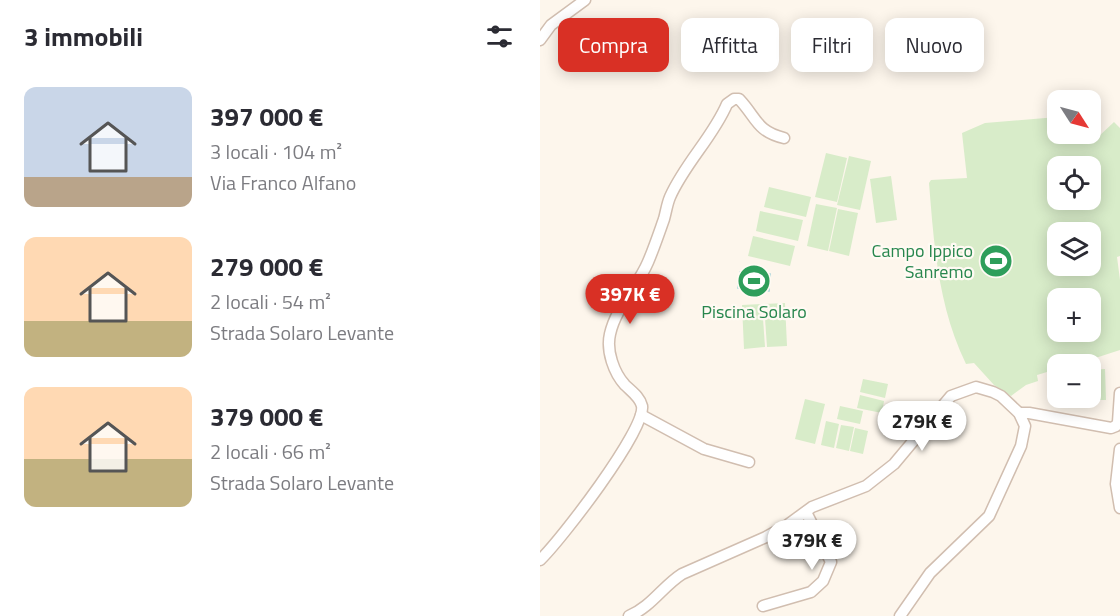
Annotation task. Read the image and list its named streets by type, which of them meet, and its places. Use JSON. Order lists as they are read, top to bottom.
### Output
{
  "places": {
    "sports": ["Campo Ippico Sanremo", "Piscina Solaro"]
  },
  "north": "bottom right",
  "page": {
    "heading": "3 immobili",
    "chip": [
      "Compra",
      "Affitta",
      "Filtri",
      "Nuovo"
    ],
    "list": [
      {
        "name": "397 000 €",
        "note": "3 locali · 104 m² · Via Franco Alfano"
      },
      {
        "name": "279 000 €",
        "note": "2 locali · 54 m² · Strada Solaro Levante"
      },
      {
        "name": "379 000 €",
        "note": "2 locali · 66 m² · Strada Solaro Levante"
      }
    ],
    "map_buttons": ["+", "−"],
    "price": ["397K €", "279K €", "379K €"]
  }
}
